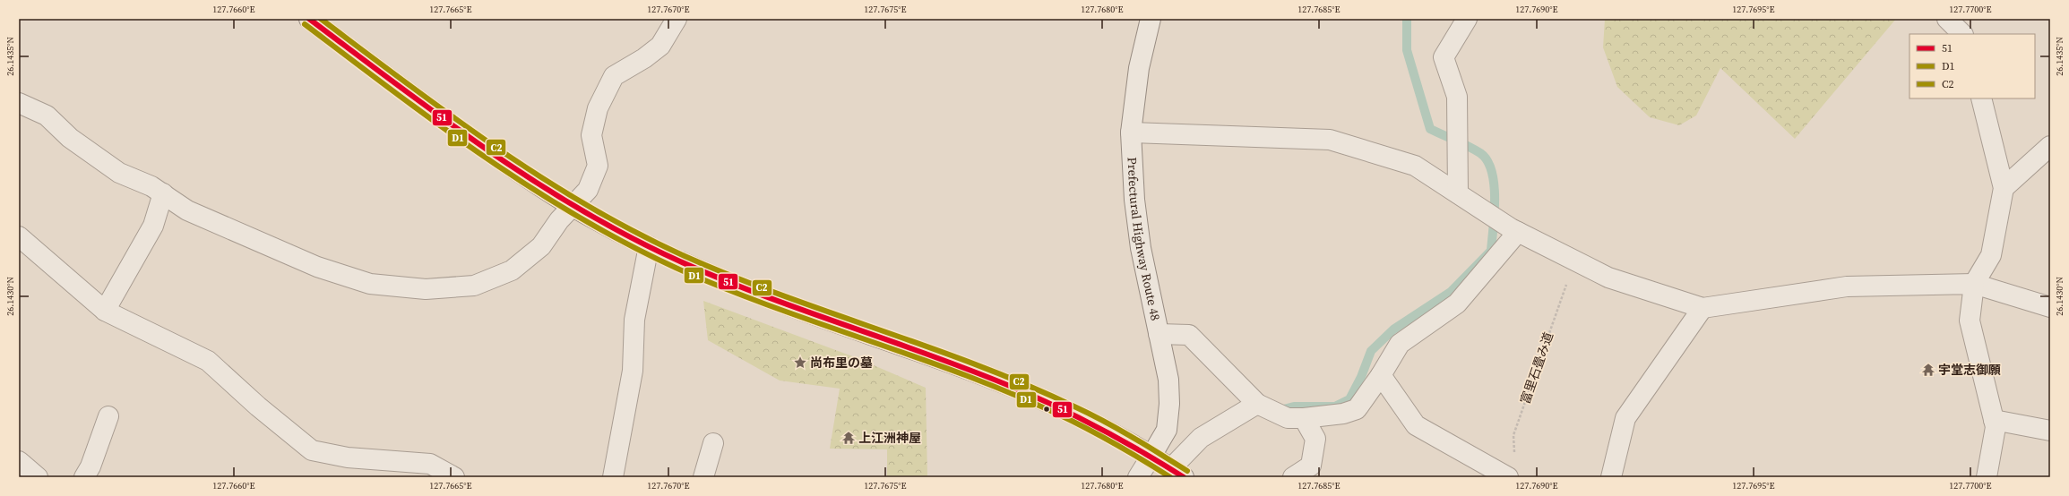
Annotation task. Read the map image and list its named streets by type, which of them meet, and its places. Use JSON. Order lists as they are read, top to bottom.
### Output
{
  "streets": {
    "street": ["Prefectural Highway Route 48"],
    "path": ["富里石畳み道"]
  },
  "places": {
    "place": ["尚布里の墓"],
    "temple": ["宇堂志御願", "上江洲神屋"]
  },
  "lines": ["transit line 51", "transit line C2", "transit line D1"],
  "legend": ["51", "D1", "C2"],
  "coordinates": [
    "127.7660°E",
    "127.7665°E",
    "127.7670°E",
    "127.7675°E",
    "127.7680°E",
    "127.7685°E",
    "127.7690°E",
    "127.7695°E",
    "127.7700°E",
    "26.1435°N",
    "26.1430°N"
  ]
}
